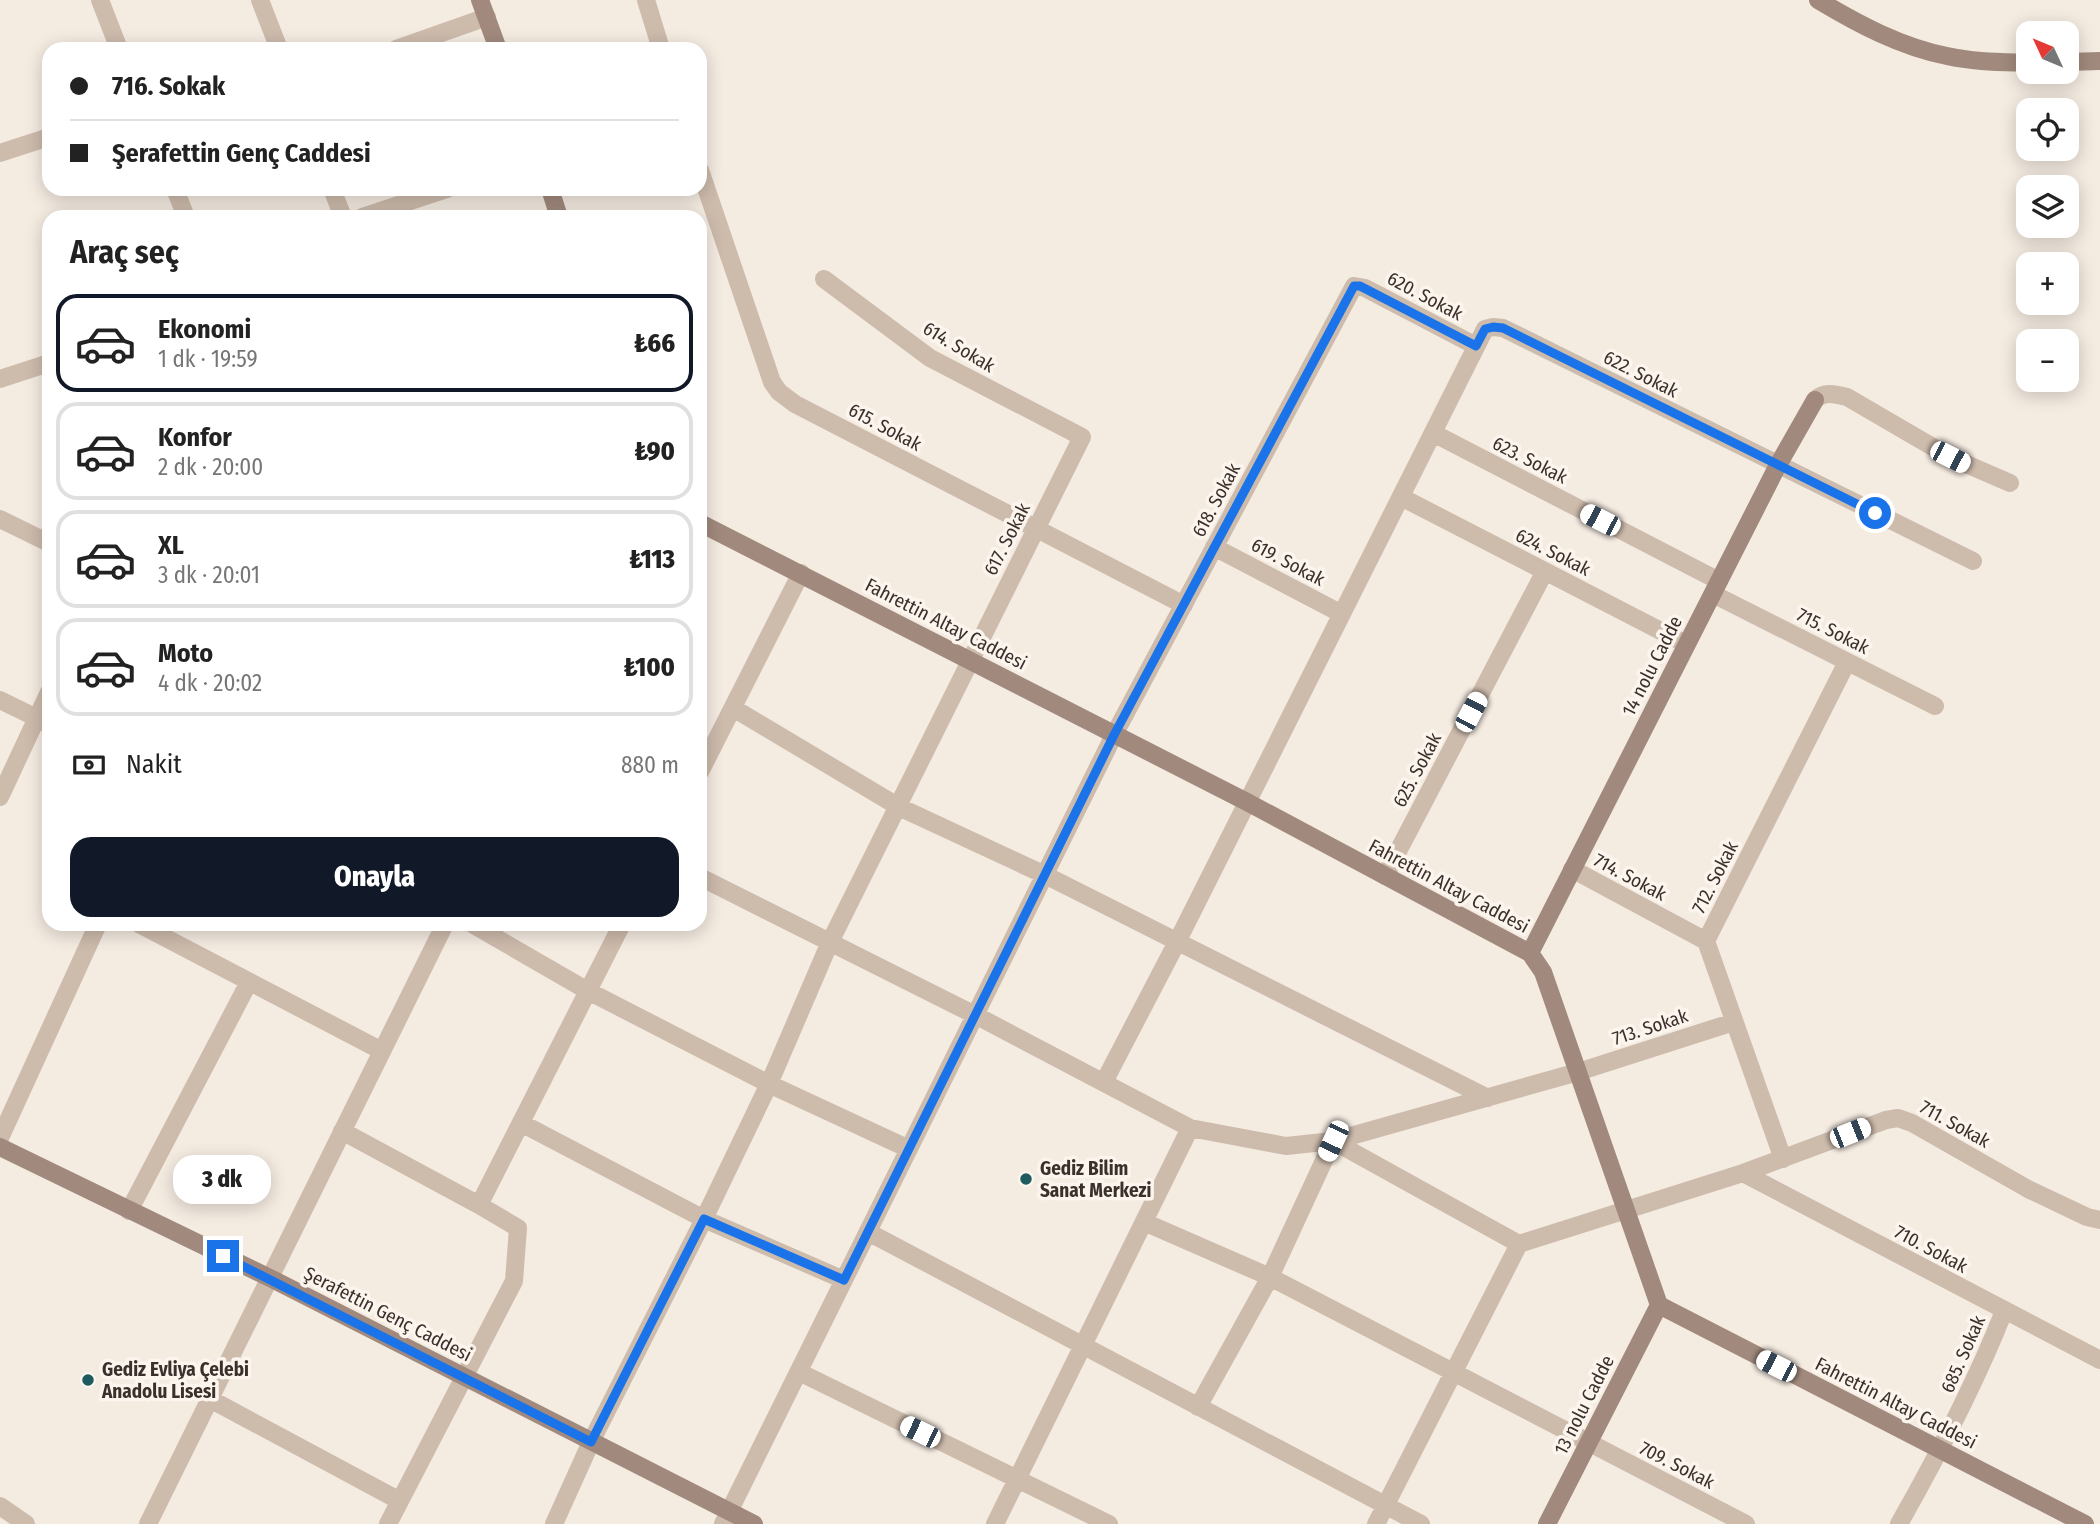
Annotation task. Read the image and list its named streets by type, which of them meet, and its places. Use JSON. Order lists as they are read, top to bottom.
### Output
{
  "streets": {
    "street": [
      "620. Sokak",
      "614. Sokak",
      "622. Sokak",
      "615. Sokak",
      "623. Sokak",
      "618. Sokak",
      "617. Sokak",
      "624. Sokak",
      "619. Sokak",
      "Fahrettin Altay Caddesi",
      "715. Sokak",
      "14 nolu Cadde",
      "625. Sokak",
      "714. Sokak",
      "712. Sokak",
      "713. Sokak",
      "711. Sokak",
      "710. Sokak",
      "Şerafettin Genç Caddesi",
      "685. Sokak",
      "13 nolu Cadde",
      "709. Sokak"
    ]
  },
  "crossings": [
    ["620. Sokak", "622. Sokak"],
    ["620. Sokak", "618. Sokak"],
    ["614. Sokak", "617. Sokak"],
    ["622. Sokak", "14 nolu Cadde"],
    ["615. Sokak", "618. Sokak"],
    ["615. Sokak", "617. Sokak"],
    ["623. Sokak", "715. Sokak"],
    ["623. Sokak", "14 nolu Cadde"],
    ["618. Sokak", "619. Sokak"],
    ["618. Sokak", "Fahrettin Altay Caddesi"],
    ["618. Sokak", "713. Sokak"],
    ["618. Sokak", "Şerafettin Genç Caddesi"],
    ["617. Sokak", "Fahrettin Altay Caddesi"],
    ["617. Sokak", "713. Sokak"],
    ["617. Sokak", "Şerafettin Genç Caddesi"],
    ["624. Sokak", "14 nolu Cadde"],
    ["624. Sokak", "625. Sokak"],
    ["Fahrettin Altay Caddesi", "14 nolu Cadde"],
    ["Fahrettin Altay Caddesi", "625. Sokak"],
    ["Fahrettin Altay Caddesi", "713. Sokak"],
    ["Fahrettin Altay Caddesi", "711. Sokak"],
    ["Fahrettin Altay Caddesi", "685. Sokak"],
    ["Fahrettin Altay Caddesi", "13 nolu Cadde"],
    ["715. Sokak", "14 nolu Cadde"],
    ["715. Sokak", "712. Sokak"],
    ["14 nolu Cadde", "714. Sokak"],
    ["714. Sokak", "712. Sokak"],
    ["712. Sokak", "713. Sokak"],
    ["712. Sokak", "711. Sokak"],
    ["711. Sokak", "710. Sokak"],
    ["710. Sokak", "685. Sokak"],
    ["13 nolu Cadde", "709. Sokak"]
  ],
  "places": ["Gediz Bilim Sanat Merkezi", "Gediz Evliya Çelebi Anadolu Lisesi"],
  "north": "top left",
  "page": {
    "map_buttons": ["+", "−"],
    "banner": ["716. Sokak", "Şerafettin Genç Caddesi"],
    "heading": "Araç seç",
    "list": [
      {
        "name": "Ekonomi",
        "note": "1 dk · 19:59",
        "value": "₺66"
      },
      {
        "name": "Konfor",
        "note": "2 dk · 20:00",
        "value": "₺90"
      },
      {
        "name": "XL",
        "note": "3 dk · 20:01",
        "value": "₺113"
      },
      {
        "name": "Moto",
        "note": "4 dk · 20:02",
        "value": "₺100"
      }
    ],
    "pay": ["Nakit", "880 m"],
    "buttons": "Onayla",
    "bubble": "3 dk"
  }
}
